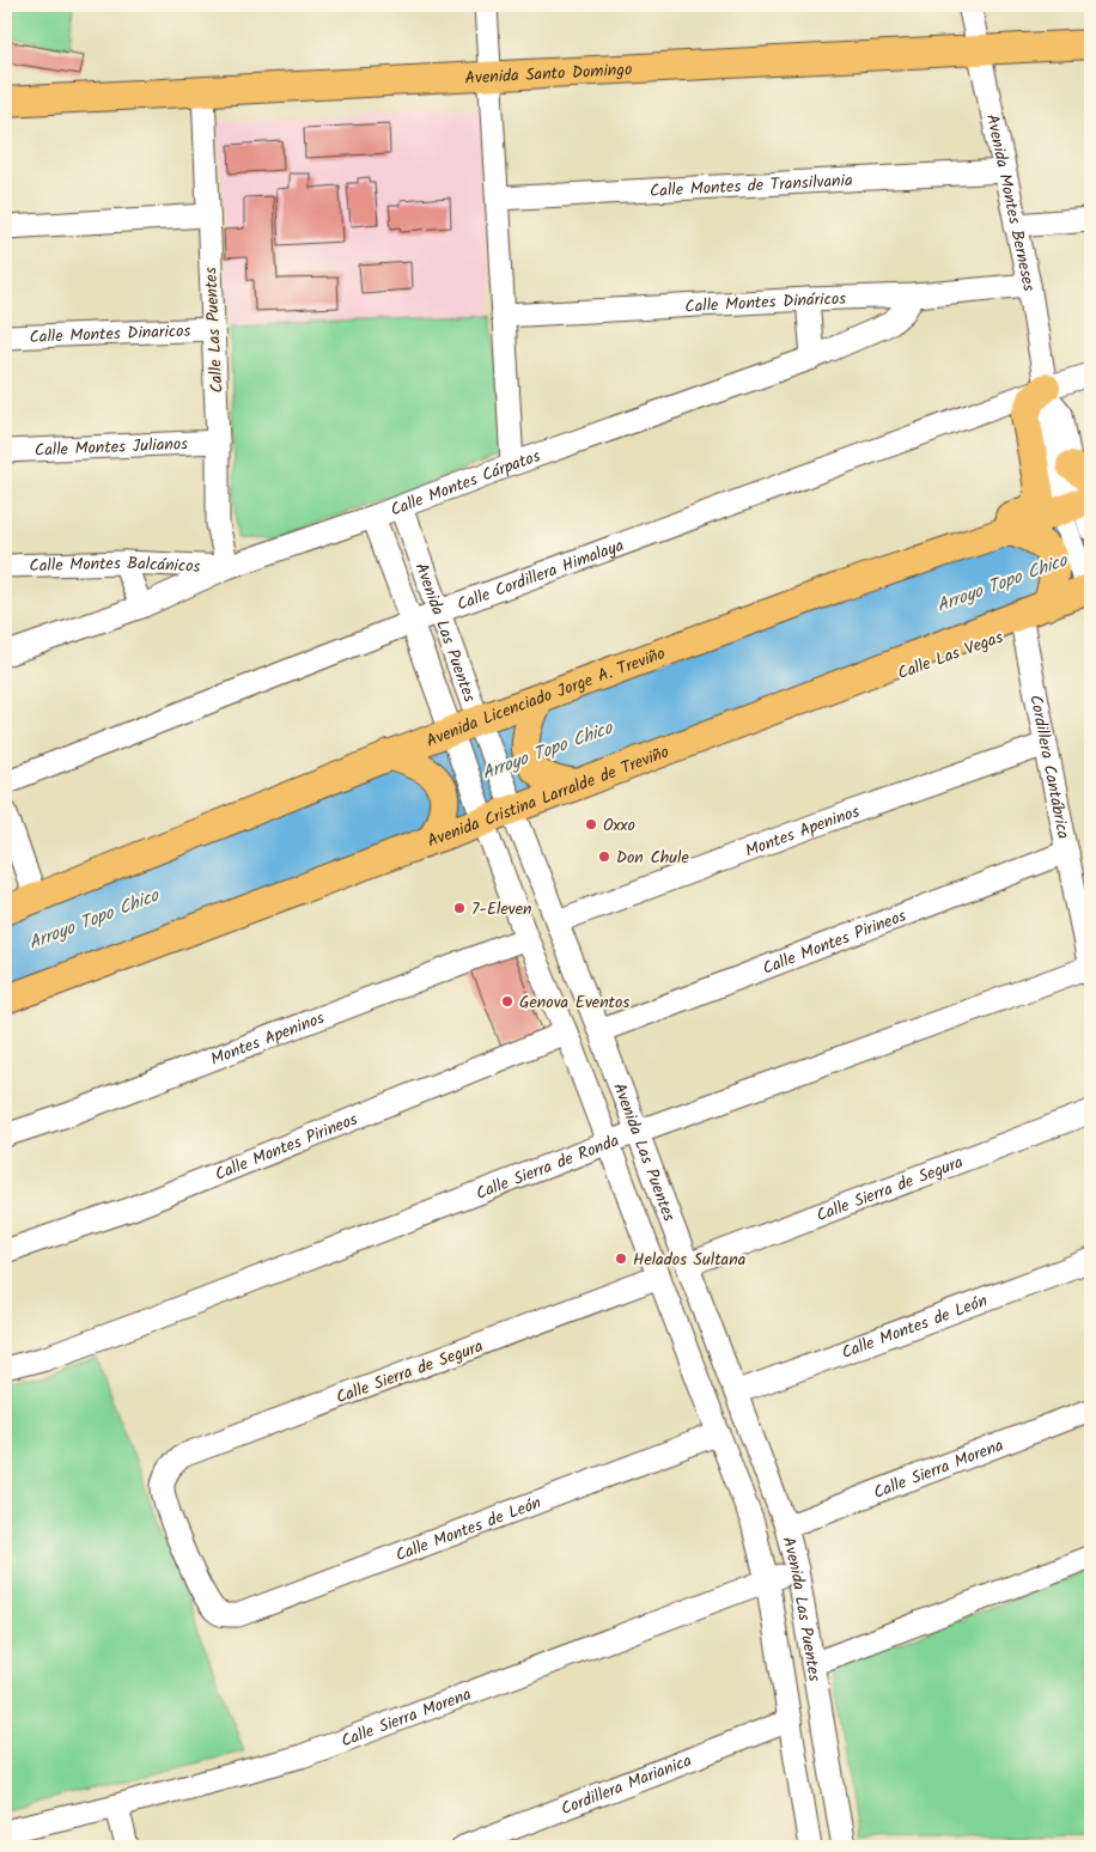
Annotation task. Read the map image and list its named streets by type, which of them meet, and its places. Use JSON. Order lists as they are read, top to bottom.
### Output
{
  "streets": {
    "main road": ["Avenida Santo Domingo", "Avenida Licenciado Jorge A. Treviño", "Avenida Cristina Larralde de Treviño"],
    "street": [
      "Calle Montes de Transilvania",
      "Avenida Montes Berneses",
      "Calle Montes Dináricos",
      "Calle Las Puentes",
      "Calle Montes Dinaricos",
      "Calle Montes Julianos",
      "Calle Montes Cárpatos",
      "Calle Montes Balcánicos",
      "Calle Cordillera Himalaya",
      "Avenida Las Puentes",
      "Calle Las Vegas",
      "Cordillera Cantábrica",
      "Montes Apeninos",
      "Calle Montes Pirineos",
      "Calle Sierra de Ronda",
      "Calle Sierra de Segura",
      "Calle Montes de León",
      "Calle Sierra Morena",
      "Cordillera Marianica"
    ]
  },
  "crossings": [
    ["Avenida Santo Domingo", "Avenida Montes Berneses"],
    ["Avenida Santo Domingo", "Calle Las Puentes"],
    ["Calle Montes de Transilvania", "Avenida Montes Berneses"],
    ["Avenida Montes Berneses", "Calle Montes Dináricos"],
    ["Avenida Montes Berneses", "Calle Cordillera Himalaya"],
    ["Avenida Montes Berneses", "Calle Las Vegas"],
    ["Avenida Montes Berneses", "Avenida Licenciado Jorge A. Treviño"],
    ["Avenida Montes Berneses", "Avenida Cristina Larralde de Treviño"],
    ["Calle Montes Dináricos", "Calle Montes Cárpatos"],
    ["Calle Las Puentes", "Calle Montes Dinaricos"],
    ["Calle Las Puentes", "Calle Montes Julianos"],
    ["Calle Las Puentes", "Calle Montes Cárpatos"],
    ["Calle Las Puentes", "Calle Montes Balcánicos"],
    ["Calle Montes Cárpatos", "Calle Montes Balcánicos"],
    ["Calle Montes Cárpatos", "Avenida Las Puentes"],
    ["Calle Cordillera Himalaya", "Avenida Las Puentes"],
    ["Avenida Las Puentes", "Avenida Licenciado Jorge A. Treviño"],
    ["Avenida Las Puentes", "Avenida Cristina Larralde de Treviño"],
    ["Avenida Las Puentes", "Montes Apeninos"],
    ["Avenida Las Puentes", "Calle Montes Pirineos"],
    ["Avenida Las Puentes", "Calle Sierra de Ronda"],
    ["Avenida Las Puentes", "Calle Sierra de Segura"],
    ["Avenida Las Puentes", "Calle Montes de León"],
    ["Avenida Las Puentes", "Calle Sierra Morena"],
    ["Avenida Las Puentes", "Cordillera Marianica"],
    ["Calle Las Vegas", "Cordillera Cantábrica"],
    ["Calle Las Vegas", "Avenida Cristina Larralde de Treviño"],
    ["Cordillera Cantábrica", "Montes Apeninos"],
    ["Cordillera Cantábrica", "Calle Montes Pirineos"],
    ["Cordillera Cantábrica", "Calle Sierra de Ronda"],
    ["Calle Sierra de Segura", "Calle Montes de León"]
  ],
  "water": ["Arroyo Topo Chico"],
  "places": [
    "Oxxo",
    "Don Chule",
    "7-Eleven",
    "Genova Eventos",
    "Helados Sultana"
  ]
}
